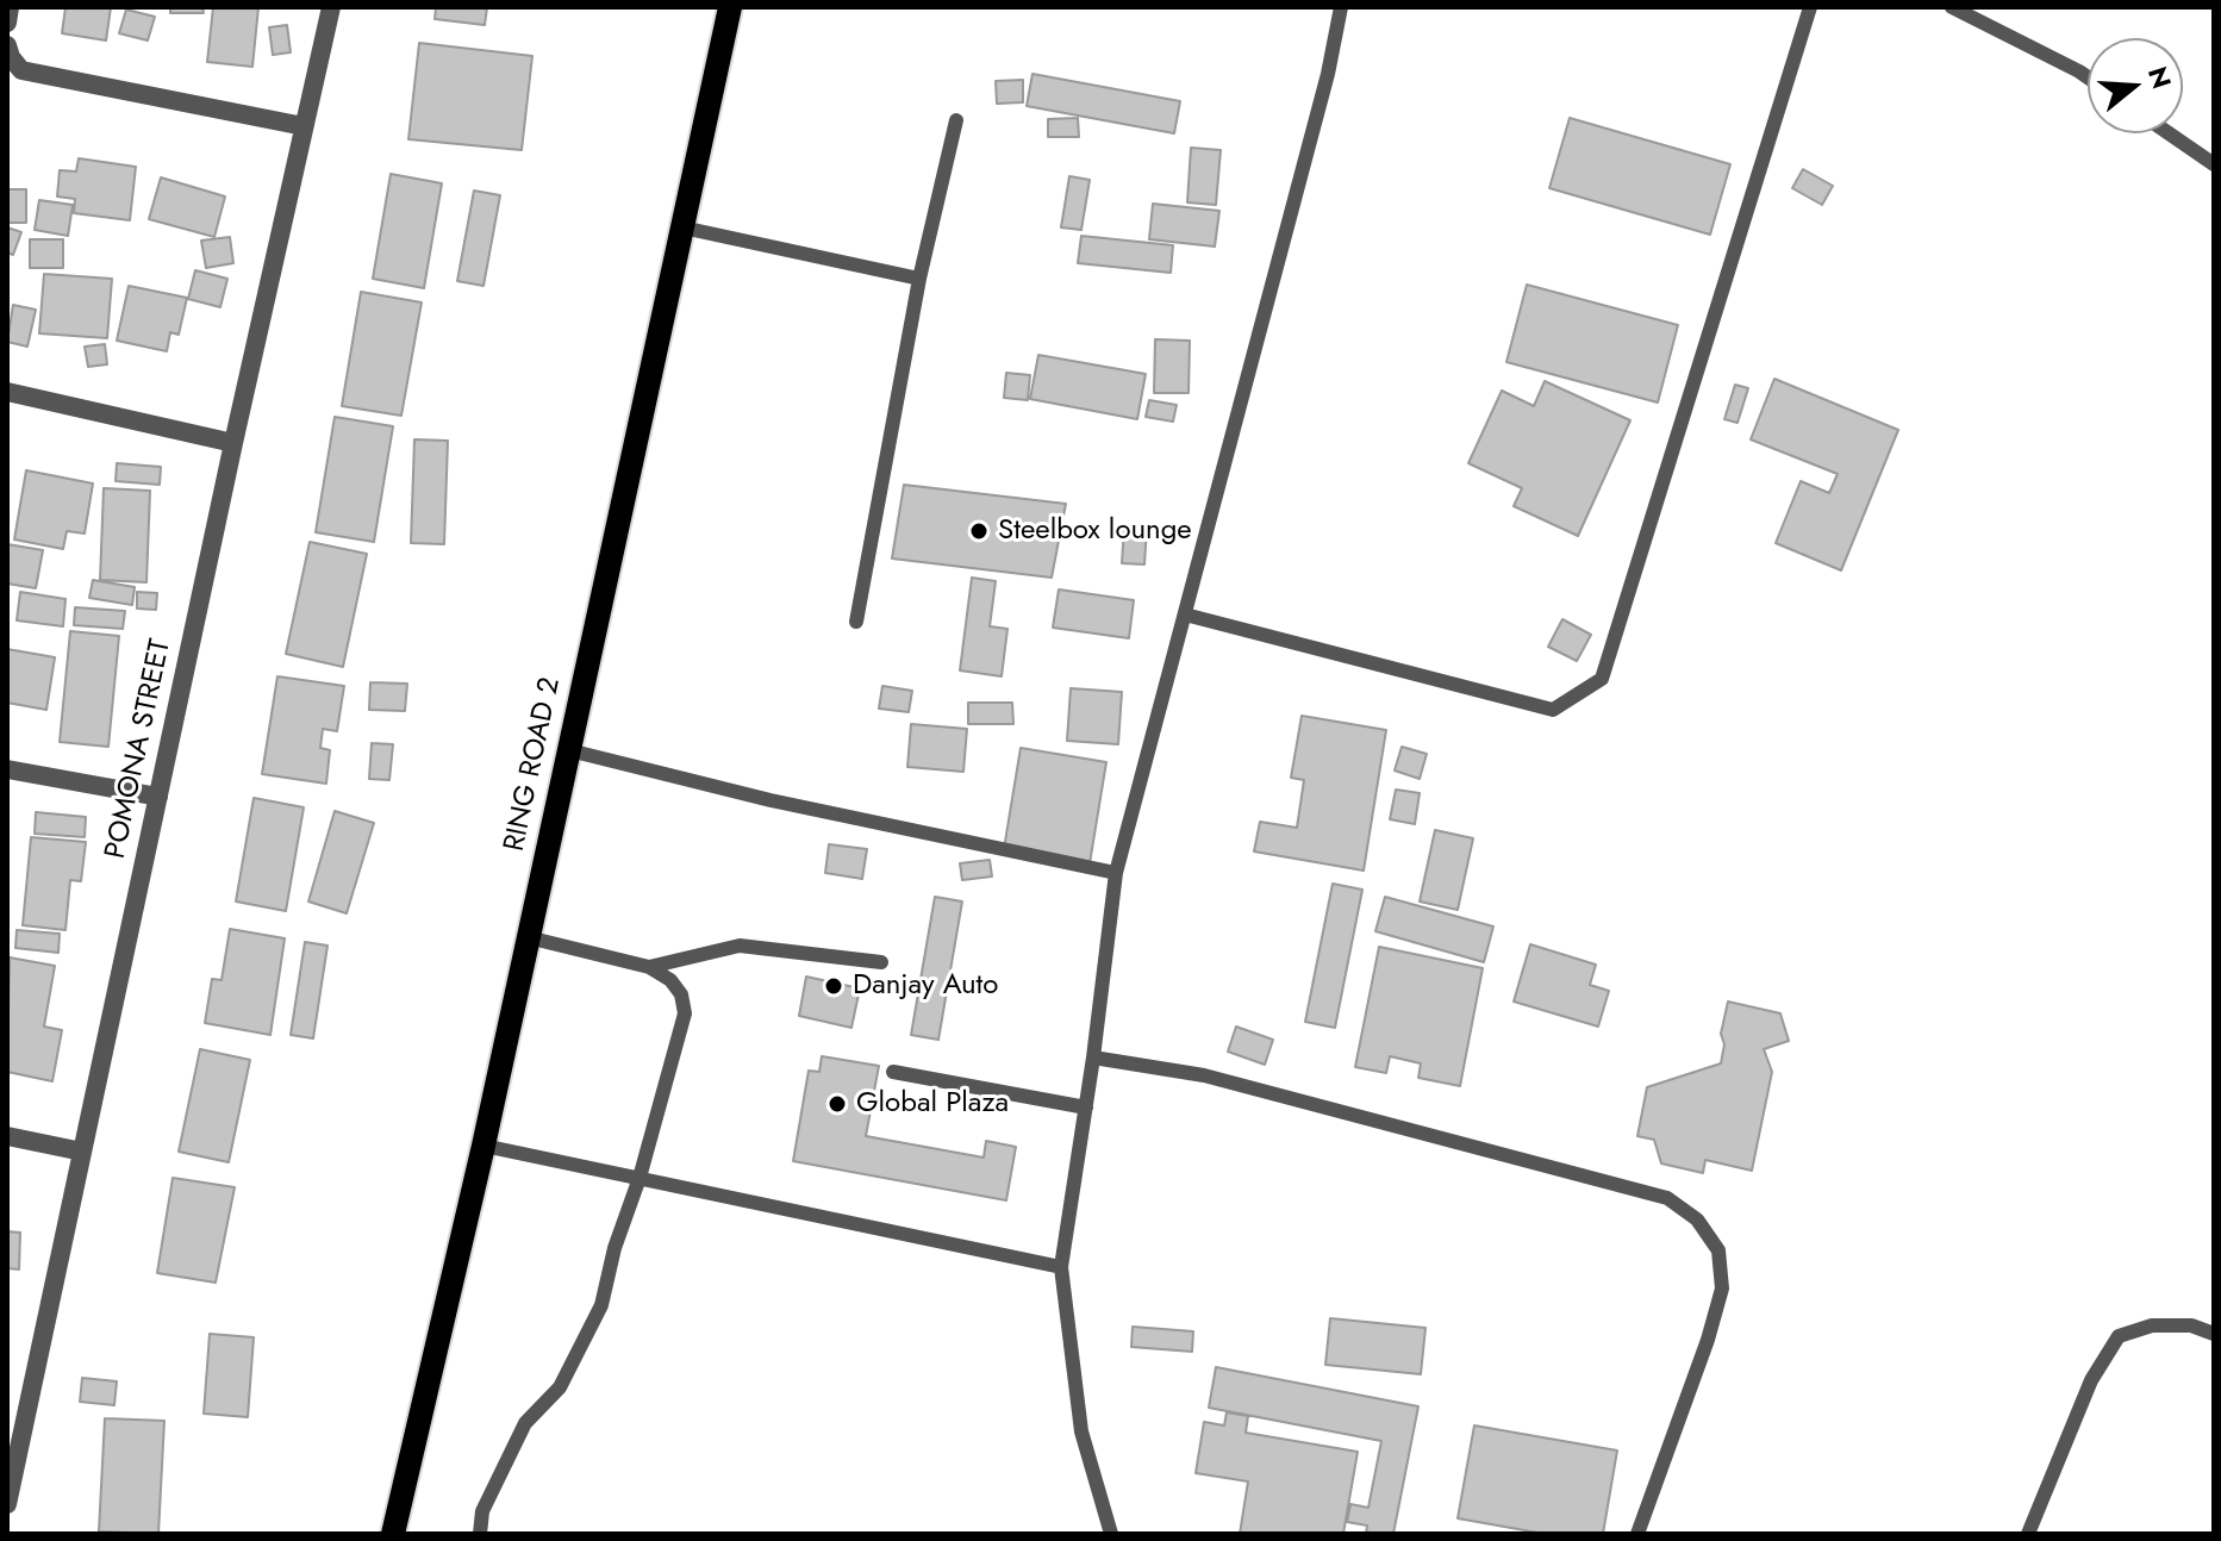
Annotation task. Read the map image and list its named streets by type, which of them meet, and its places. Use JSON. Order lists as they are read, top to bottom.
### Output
{
  "streets": {
    "main road": ["RING ROAD 2"],
    "street": ["POMONA STREET"]
  },
  "places": ["Steelbox lounge", "Danjay Auto", "Global Plaza"],
  "north": "right"
}
